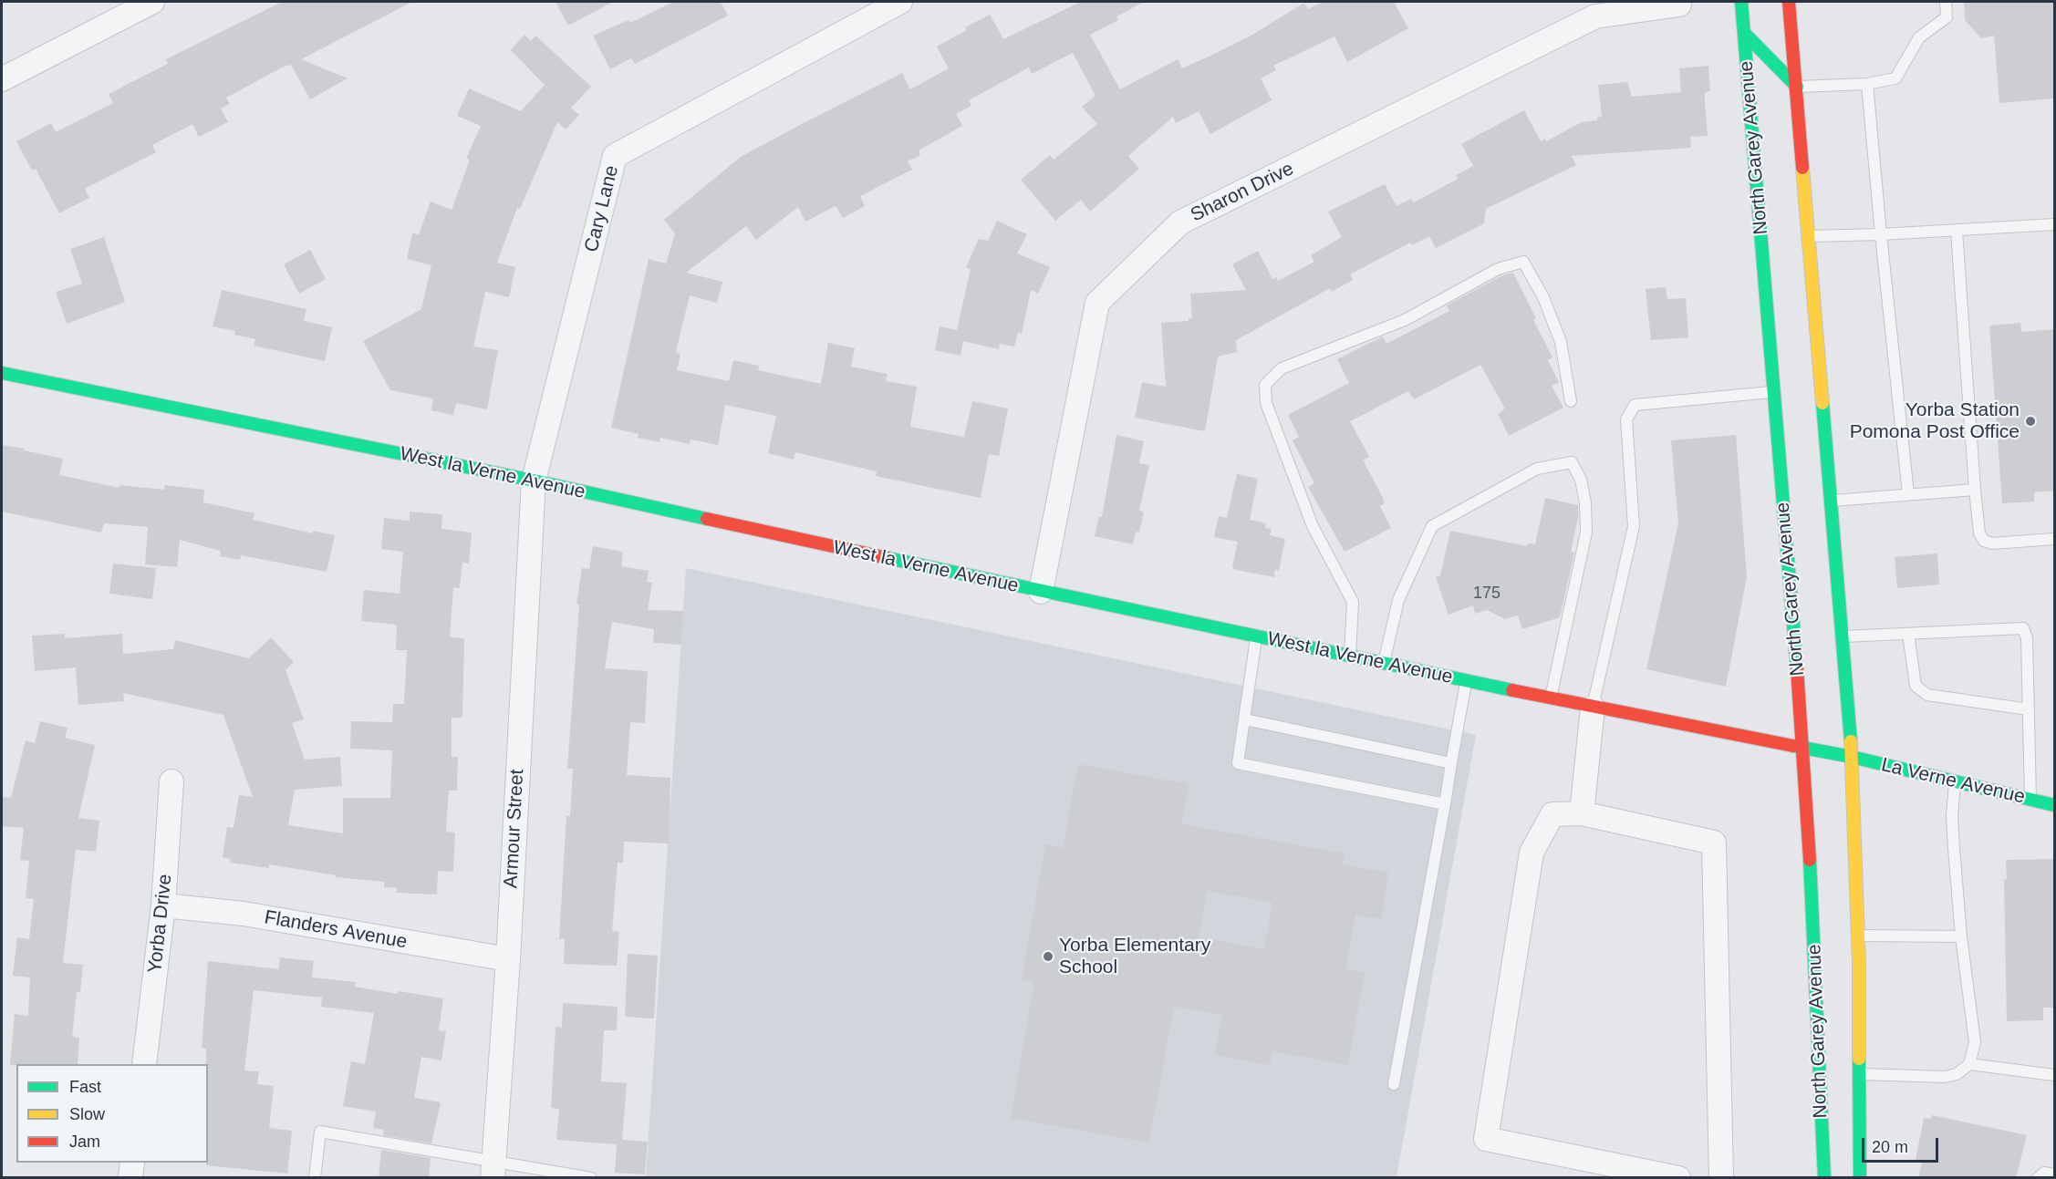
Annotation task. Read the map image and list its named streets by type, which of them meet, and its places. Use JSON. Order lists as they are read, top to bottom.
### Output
{
  "streets": {
    "main road": ["North Garey Avenue", "West la Verne Avenue", "La Verne Avenue"],
    "street": [
      "Sharon Drive",
      "Cary Lane",
      "Armour Street",
      "Yorba Drive",
      "Flanders Avenue"
    ]
  },
  "crossings": [
    ["North Garey Avenue", "West la Verne Avenue"],
    ["North Garey Avenue", "La Verne Avenue"],
    ["Sharon Drive", "West la Verne Avenue"],
    ["Cary Lane", "West la Verne Avenue"],
    ["Cary Lane", "Armour Street"],
    ["West la Verne Avenue", "La Verne Avenue"],
    ["West la Verne Avenue", "Armour Street"],
    ["Armour Street", "Flanders Avenue"],
    ["Yorba Drive", "Flanders Avenue"]
  ],
  "places": ["Yorba Station Pomona Post Office", "Yorba Elementary School"],
  "house_numbers": ["175"],
  "legend": ["Fast", "Slow", "Jam"],
  "scale_bar": "20 m"
}
